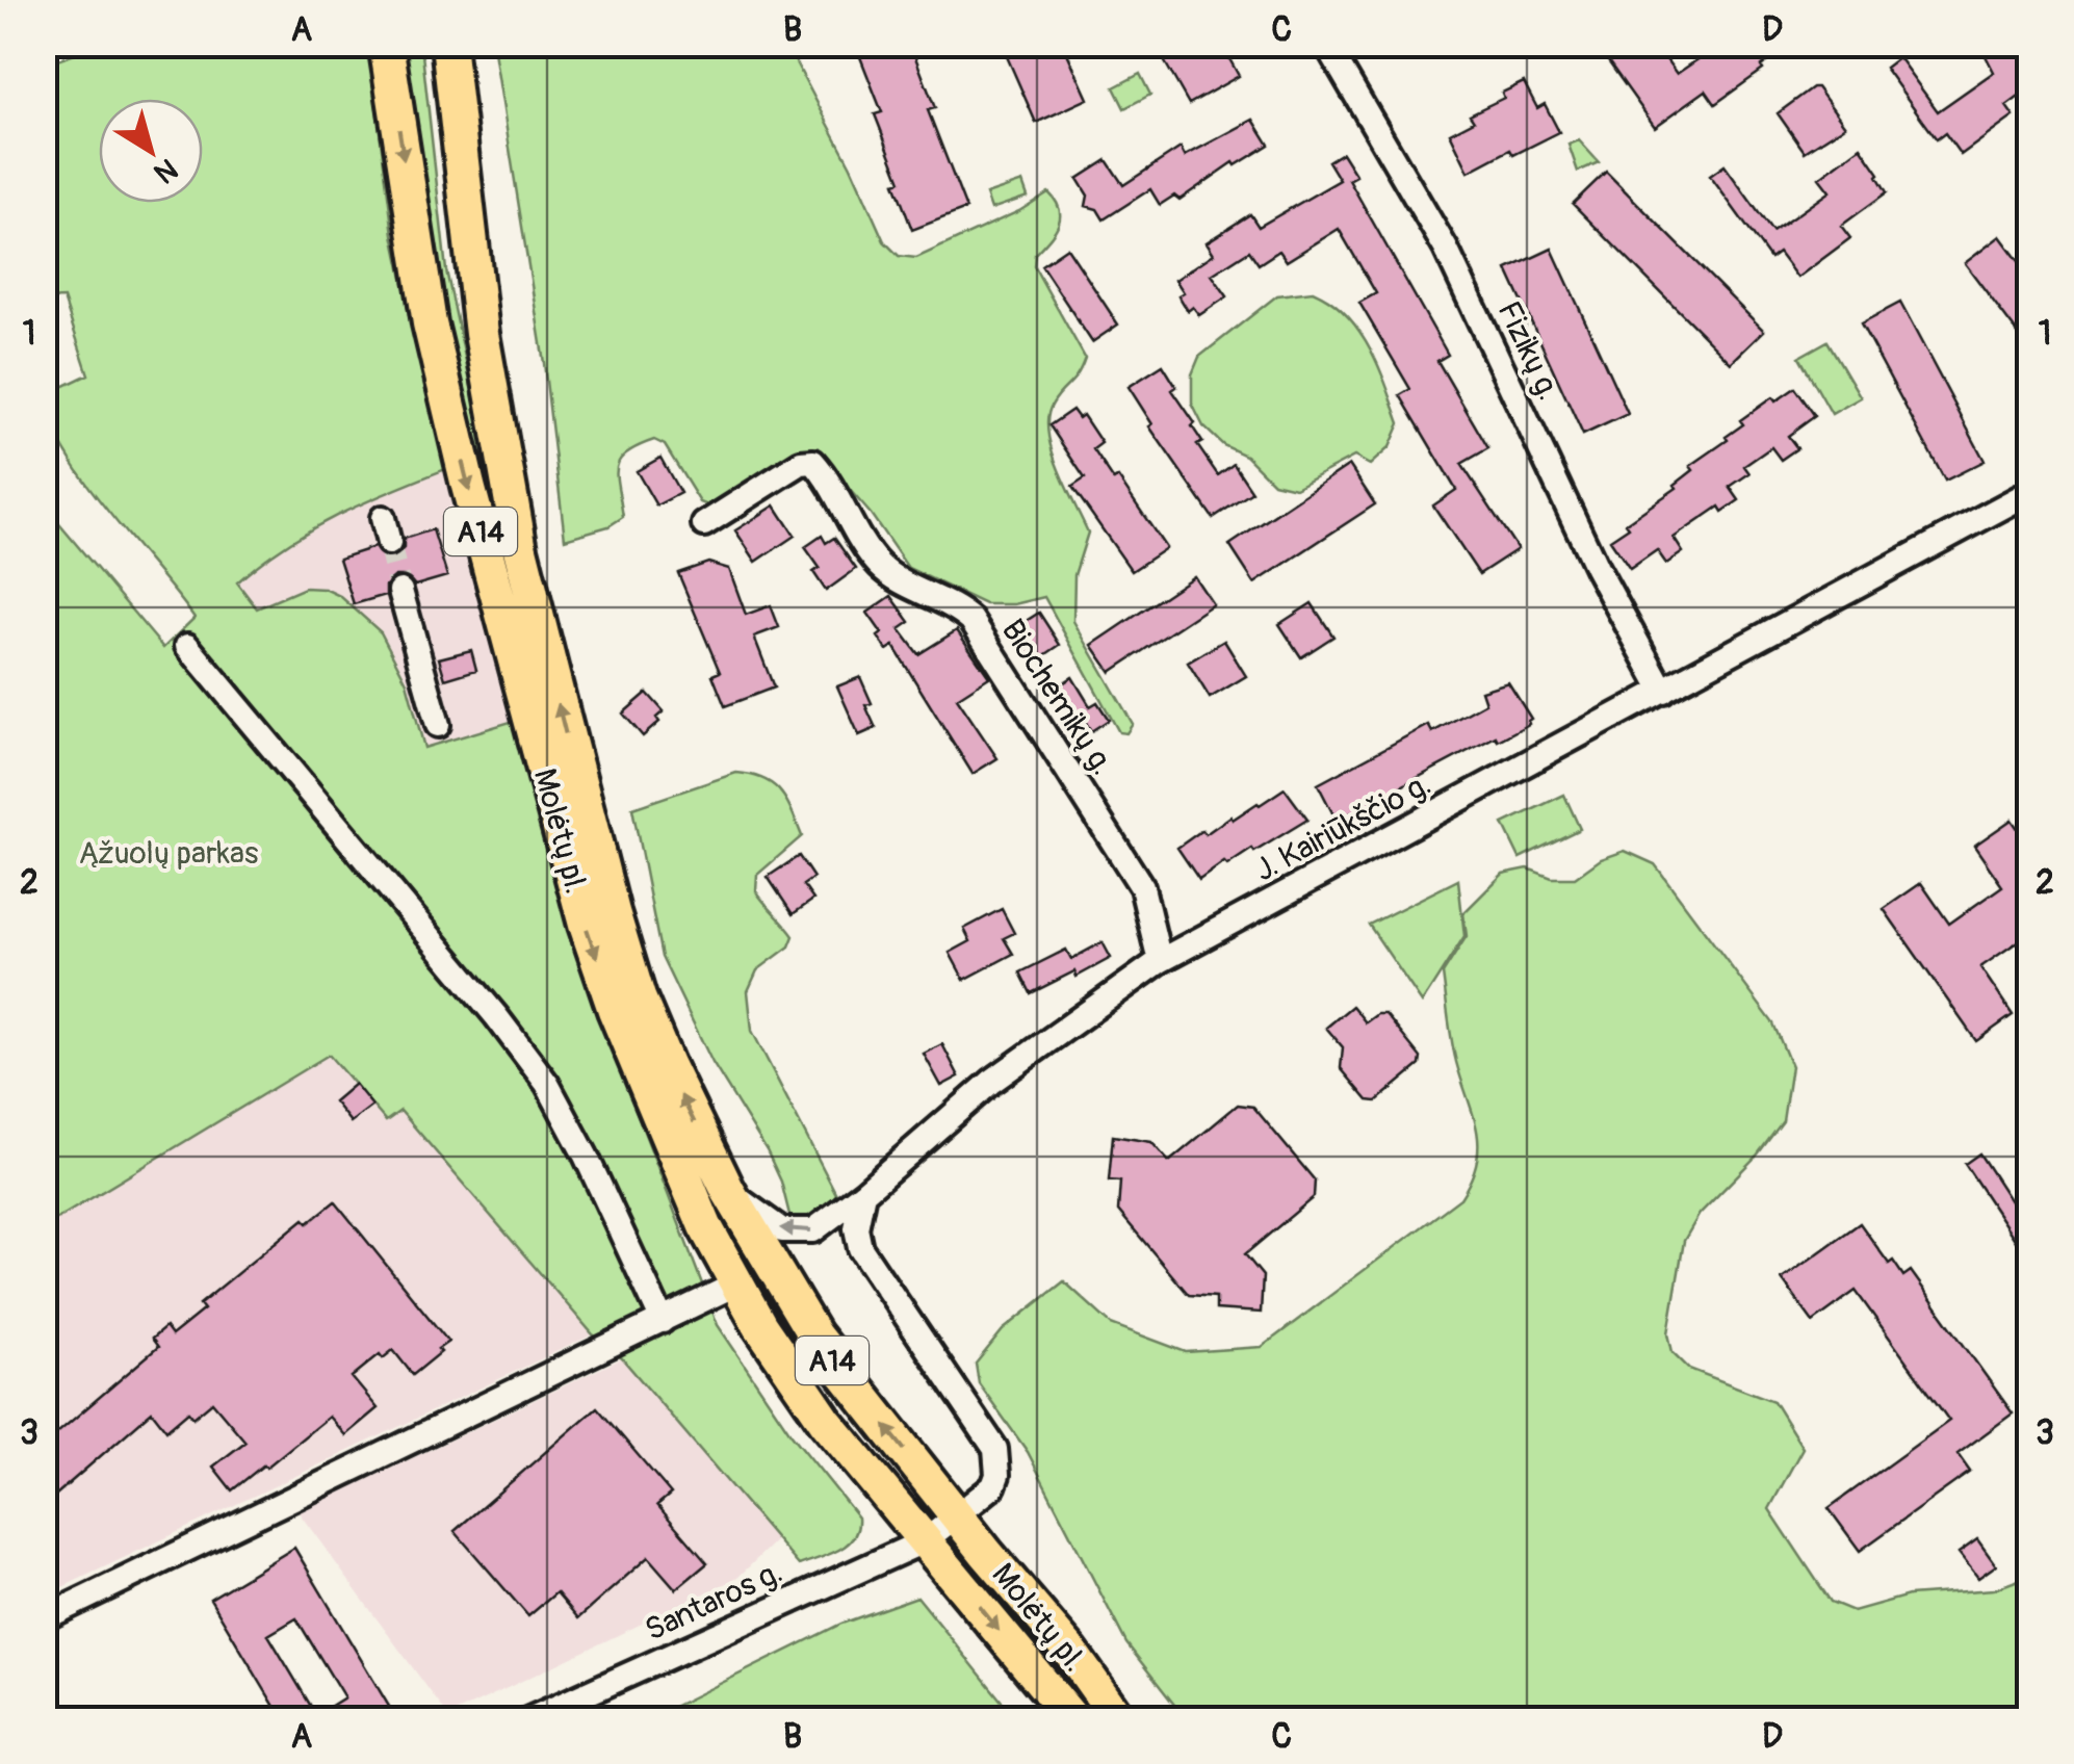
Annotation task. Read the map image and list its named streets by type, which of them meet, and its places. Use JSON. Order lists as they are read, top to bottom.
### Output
{
  "streets": {
    "highway": ["A14", "Molėtų pl."],
    "street": [
      "Fizikų g.",
      "Biochemikų g.",
      "J. Kairiūkščio g.",
      "Santaros g."
    ]
  },
  "crossings": [
    ["Fizikų g.", "J. Kairiūkščio g."],
    ["Biochemikų g.", "J. Kairiūkščio g."],
    ["J. Kairiūkščio g.", "Molėtų pl."],
    ["Molėtų pl.", "Santaros g."]
  ],
  "parks": ["Ąžuolų parkas"],
  "north": "bottom right",
  "grid": {
    "columns": [
      "A",
      "B",
      "C",
      "D"
    ],
    "rows": ["1", "2", "3"]
  }
}
